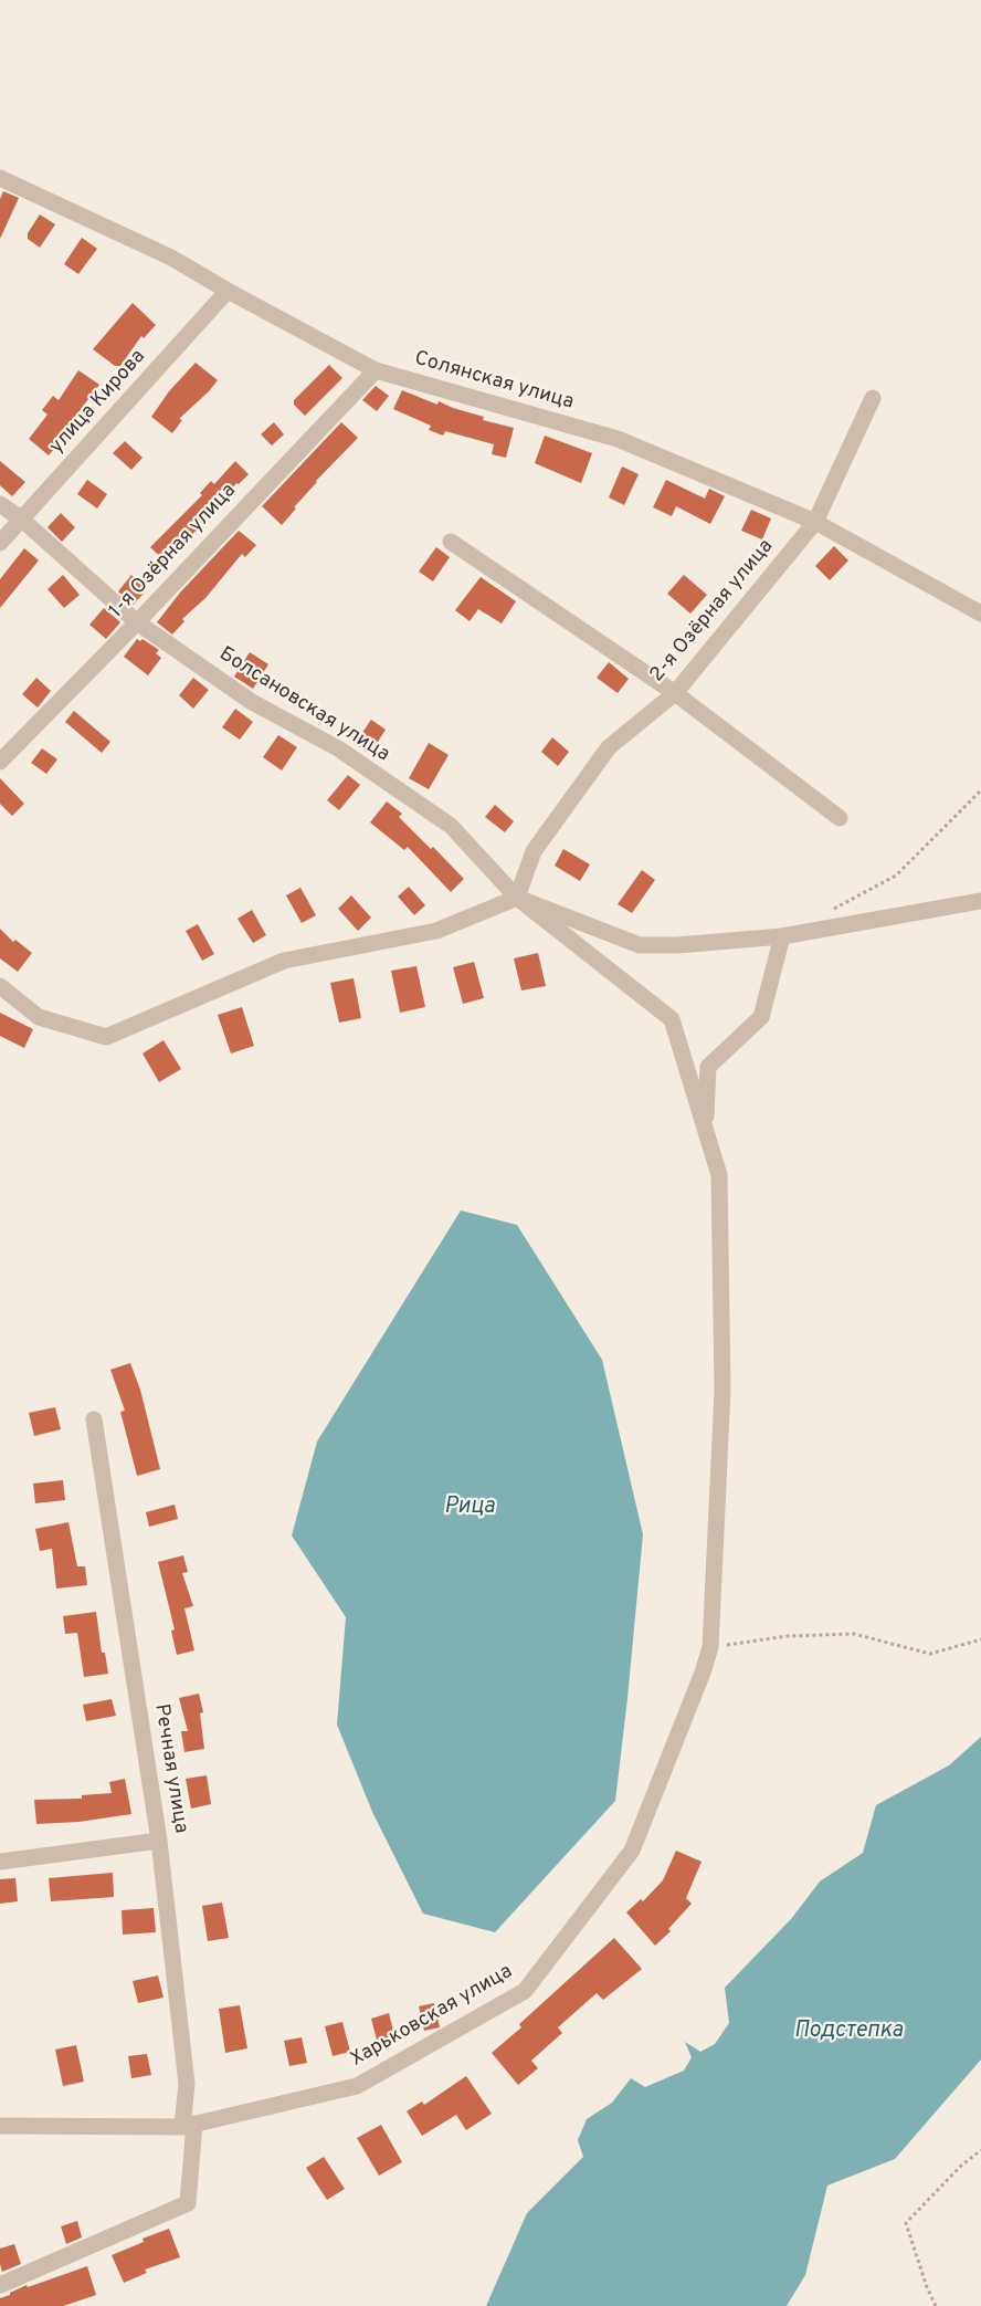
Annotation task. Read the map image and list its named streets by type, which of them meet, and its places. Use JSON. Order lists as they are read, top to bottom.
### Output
{
  "streets": {
    "street": [
      "Солянская улица",
      "улица Кирова",
      "1-я Озёрная улица",
      "2-я Озёрная улица",
      "Болсановская улица",
      "Речная улица",
      "Харьковская улица"
    ]
  },
  "crossings": [
    ["Солянская улица", "улица Кирова"],
    ["Солянская улица", "1-я Озёрная улица"],
    ["Солянская улица", "2-я Озёрная улица"],
    ["улица Кирова", "Болсановская улица"],
    ["1-я Озёрная улица", "Болсановская улица"],
    ["2-я Озёрная улица", "Болсановская улица"],
    ["Болсановская улица", "Харьковская улица"],
    ["Речная улица", "Харьковская улица"]
  ],
  "water": ["Рица", "Подстепка"]
}
